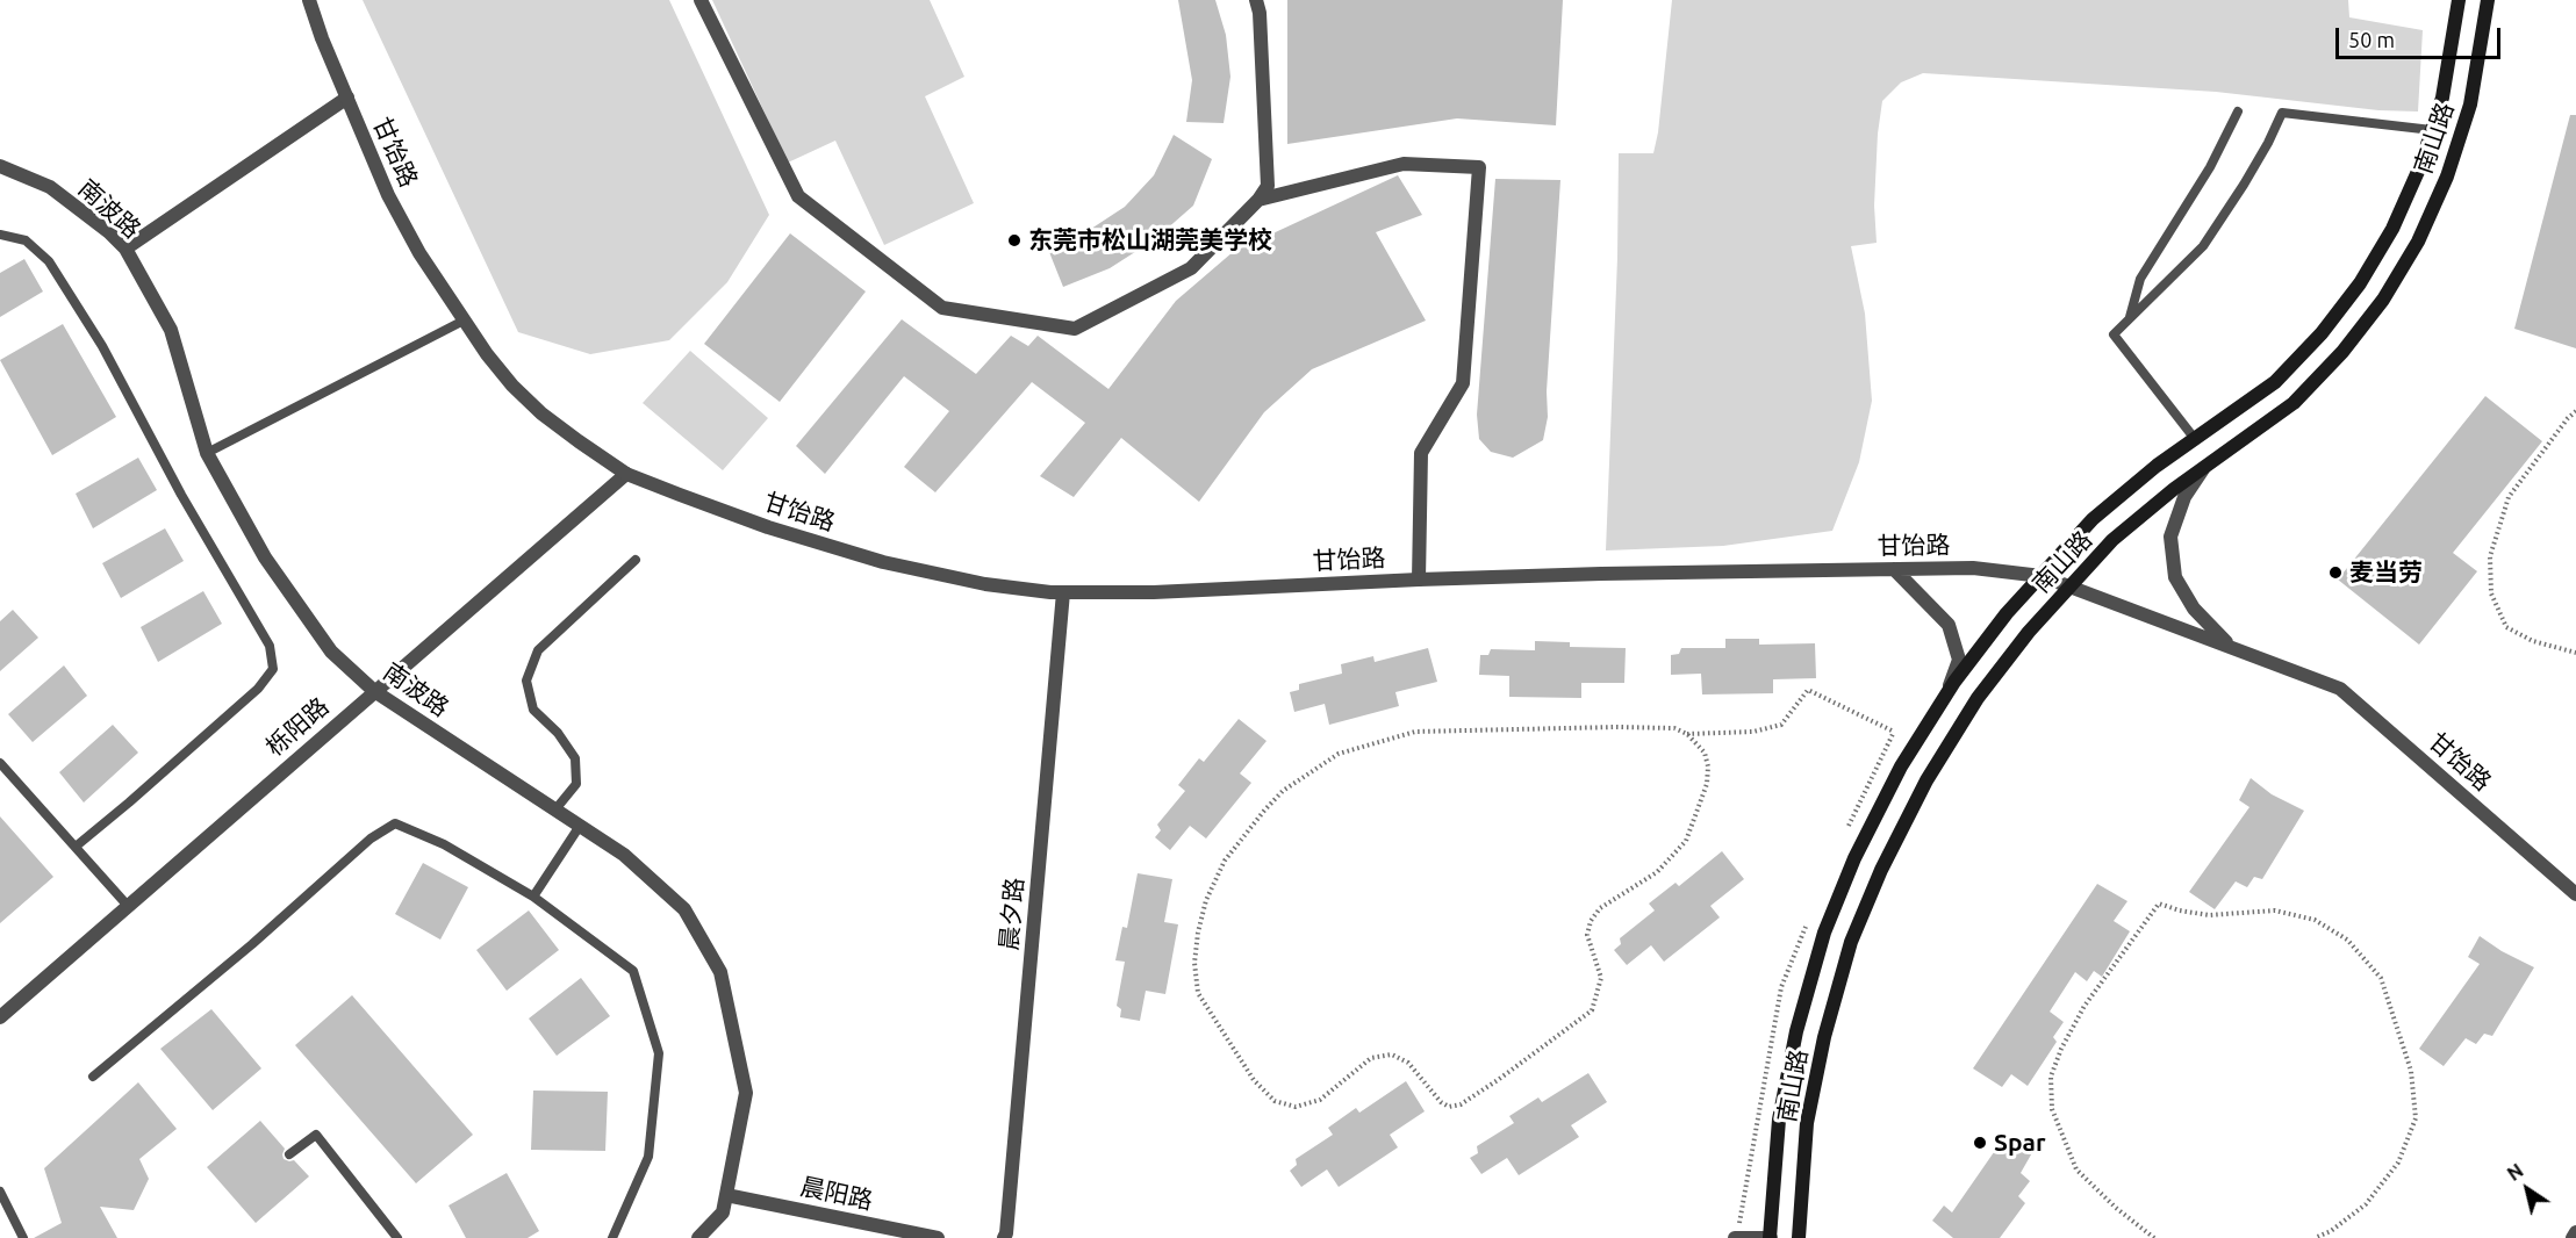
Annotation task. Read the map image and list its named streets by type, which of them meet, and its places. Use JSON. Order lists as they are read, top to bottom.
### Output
{
  "streets": {
    "main road": ["南山路"],
    "street": [
      "甘饴路",
      "南波路",
      "栎阳路",
      "晨夕路",
      "晨阳路"
    ]
  },
  "crossings": [
    ["南山路", "甘饴路"],
    ["甘饴路", "栎阳路"],
    ["甘饴路", "晨夕路"],
    ["南波路", "栎阳路"],
    ["南波路", "晨阳路"]
  ],
  "places": ["东莞市松山湖莞美学校", "麦当劳", "Spar"],
  "scale_bar": "50 m",
  "north": "top left"
}
